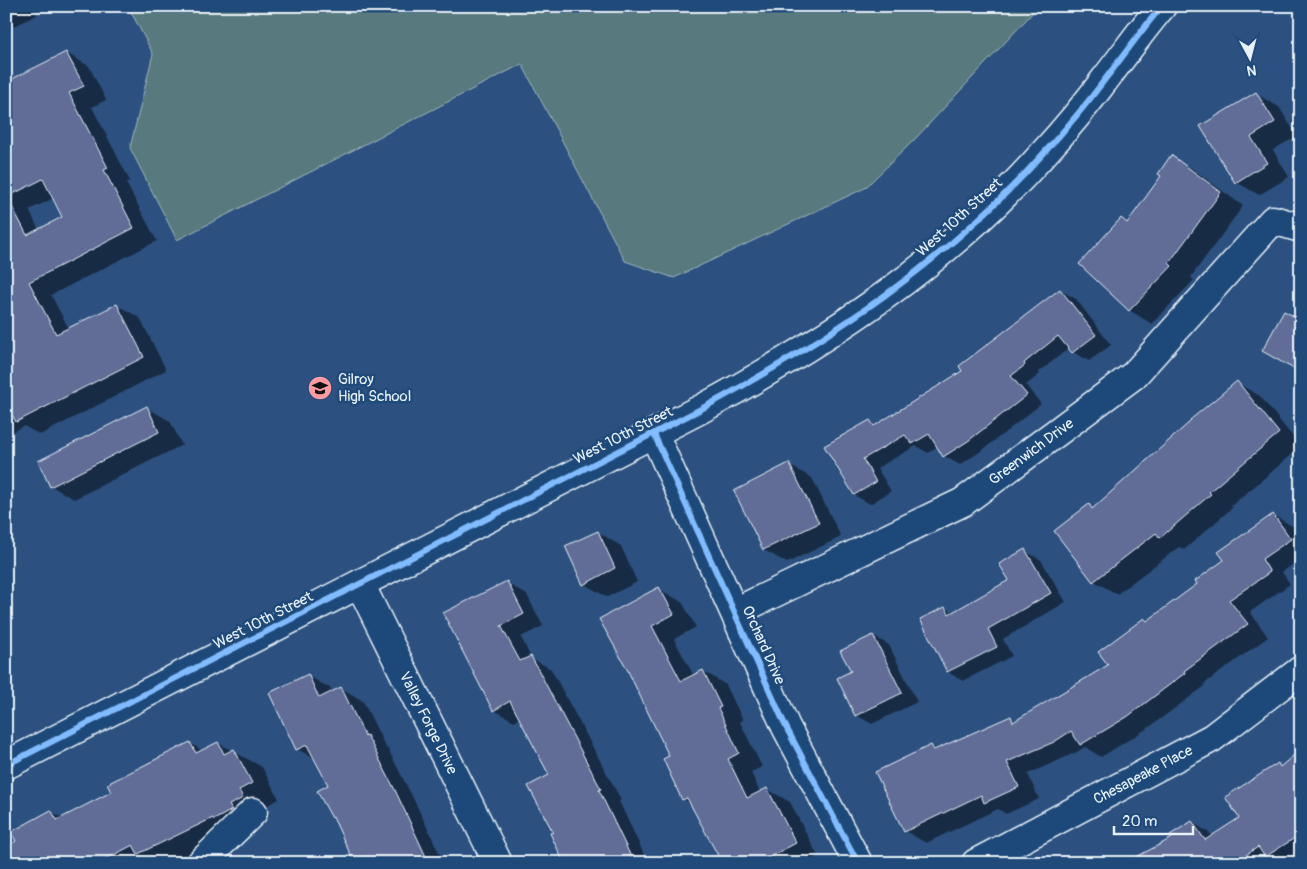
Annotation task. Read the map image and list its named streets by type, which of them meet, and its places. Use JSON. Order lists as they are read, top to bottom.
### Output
{
  "streets": {
    "street": [
      "West 10th Street",
      "Greenwich Drive",
      "Orchard Drive",
      "Valley Forge Drive",
      "Chesapeake Place"
    ]
  },
  "crossings": [
    ["West 10th Street", "Orchard Drive"],
    ["West 10th Street", "Valley Forge Drive"],
    ["Greenwich Drive", "Orchard Drive"]
  ],
  "places": {
    "school or university": ["Gilroy High School"]
  },
  "scale_bar": "20 m",
  "north": "bottom"
}
